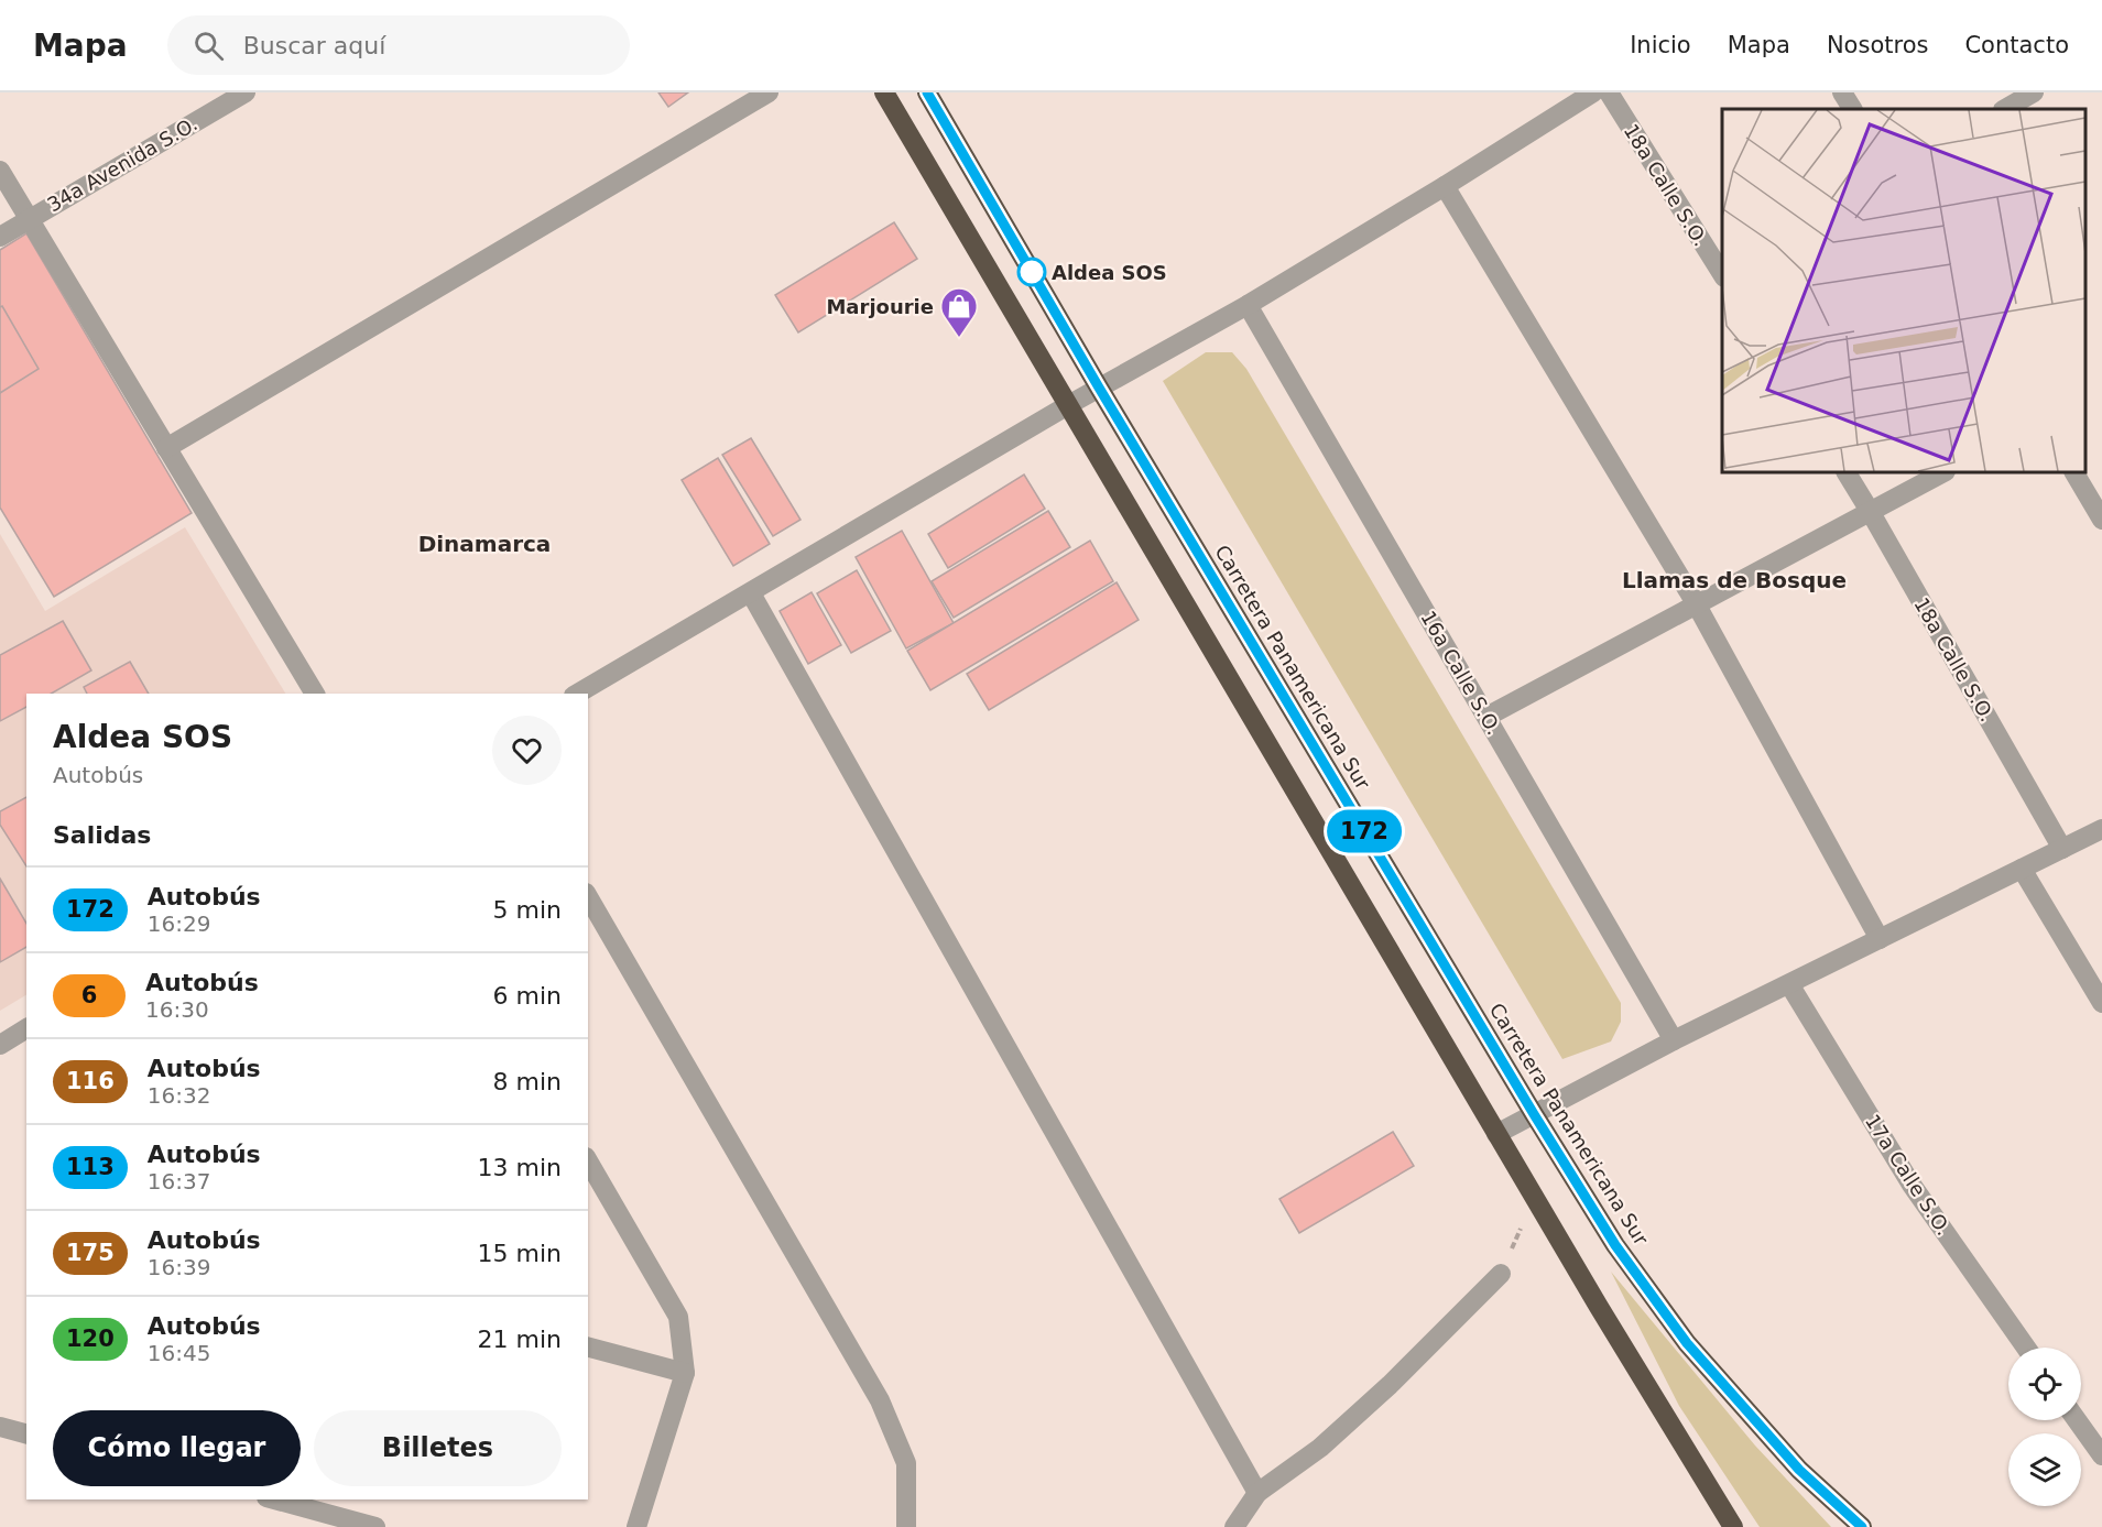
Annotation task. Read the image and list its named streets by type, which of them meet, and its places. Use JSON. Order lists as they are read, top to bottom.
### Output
{
  "streets": {
    "highway": ["Carretera Panamericana Sur"],
    "street": [
      "34a Avenida S.O.",
      "18a Calle S.O.",
      "16a Calle S.O.",
      "17a Calle S.O."
    ]
  },
  "districts": ["Dinamarca", "Llamas de Bosque"],
  "places": {
    "other": ["Aldea SOS"],
    "shop": ["Marjourie"]
  },
  "lines": ["bus line 172"],
  "page": {
    "header": "Mapa",
    "search": "Buscar aquí",
    "nav": [
      "Inicio",
      "Mapa",
      "Nosotros",
      "Contacto"
    ],
    "on_map": "172",
    "heading": [
      ["Aldea SOS", "Autobús"],
      "Salidas"
    ],
    "list": [
      {
        "mark": "172",
        "name": "Autobús",
        "note": "16:29",
        "value": "5 min"
      },
      {
        "mark": "6",
        "name": "Autobús",
        "note": "16:30",
        "value": "6 min"
      },
      {
        "mark": "116",
        "name": "Autobús",
        "note": "16:32",
        "value": "8 min"
      },
      {
        "mark": "113",
        "name": "Autobús",
        "note": "16:37",
        "value": "13 min"
      },
      {
        "mark": "175",
        "name": "Autobús",
        "note": "16:39",
        "value": "15 min"
      },
      {
        "mark": "120",
        "name": "Autobús",
        "note": "16:45",
        "value": "21 min"
      }
    ],
    "buttons": ["Cómo llegar", "Billetes"]
  }
}
